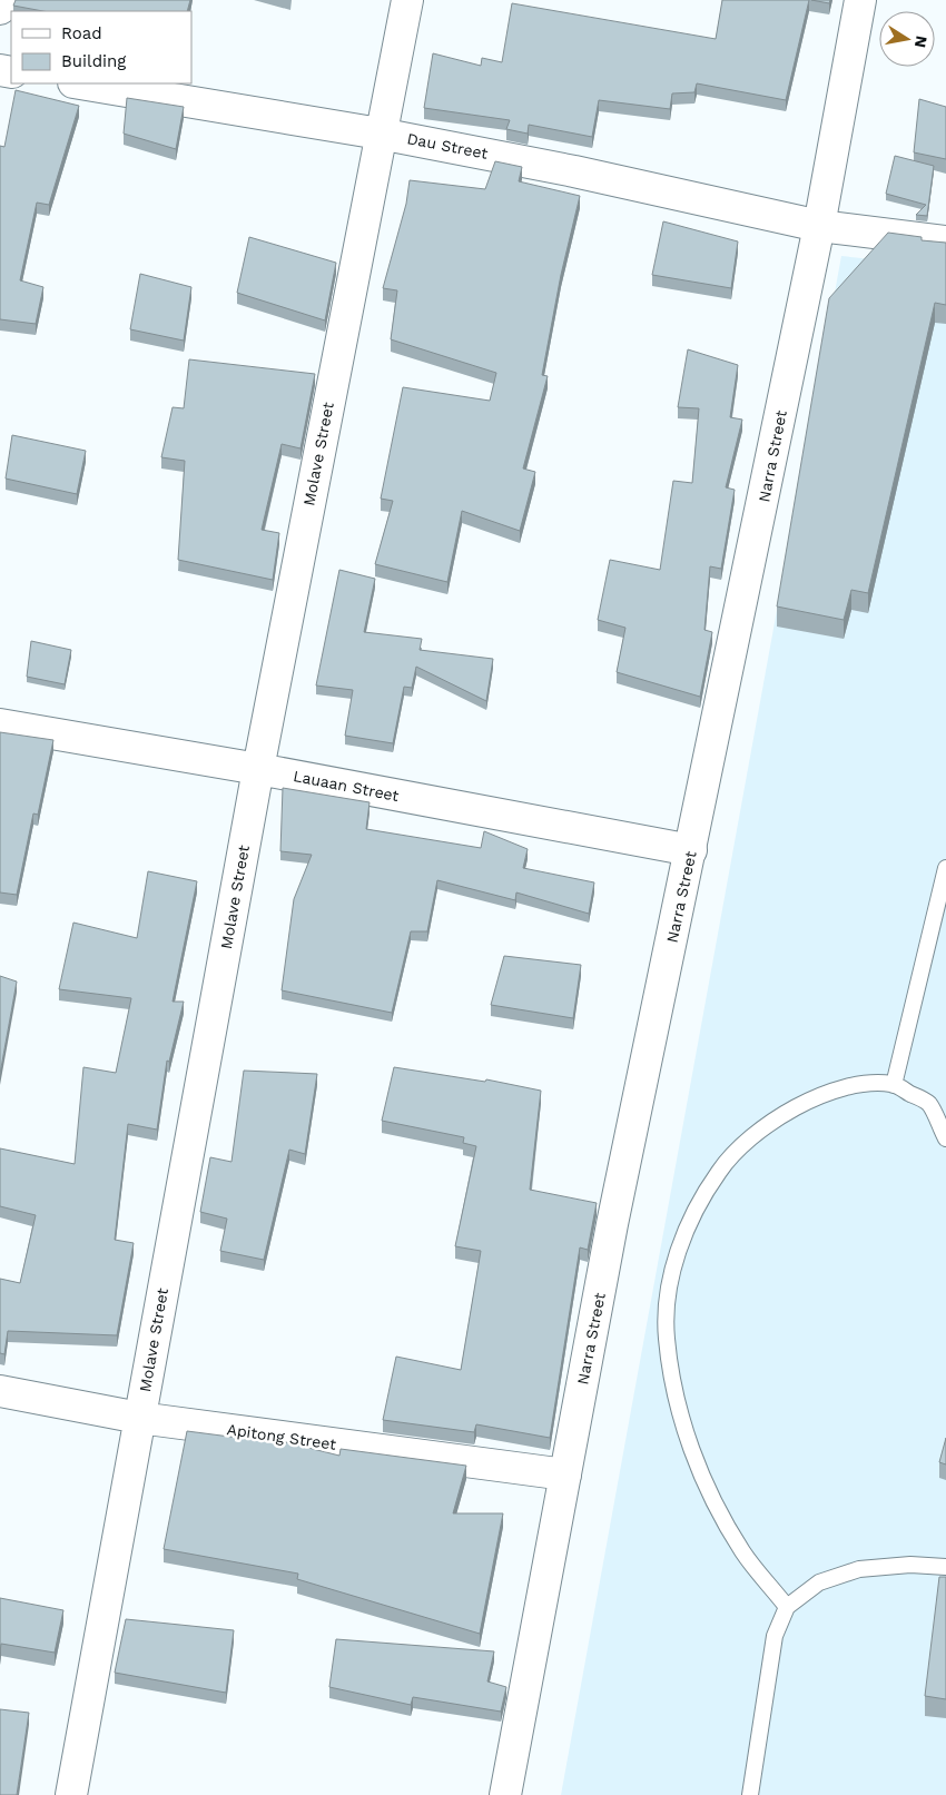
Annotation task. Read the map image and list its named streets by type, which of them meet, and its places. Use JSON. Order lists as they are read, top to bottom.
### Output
{
  "streets": {
    "street": [
      "Dau Street",
      "Molave Street",
      "Narra Street",
      "Lauaan Street",
      "Apitong Street"
    ]
  },
  "crossings": [
    ["Dau Street", "Molave Street"],
    ["Dau Street", "Narra Street"],
    ["Molave Street", "Lauaan Street"],
    ["Molave Street", "Apitong Street"],
    ["Narra Street", "Lauaan Street"],
    ["Narra Street", "Apitong Street"]
  ],
  "legend": ["Road", "Building"],
  "north": "right"
}
